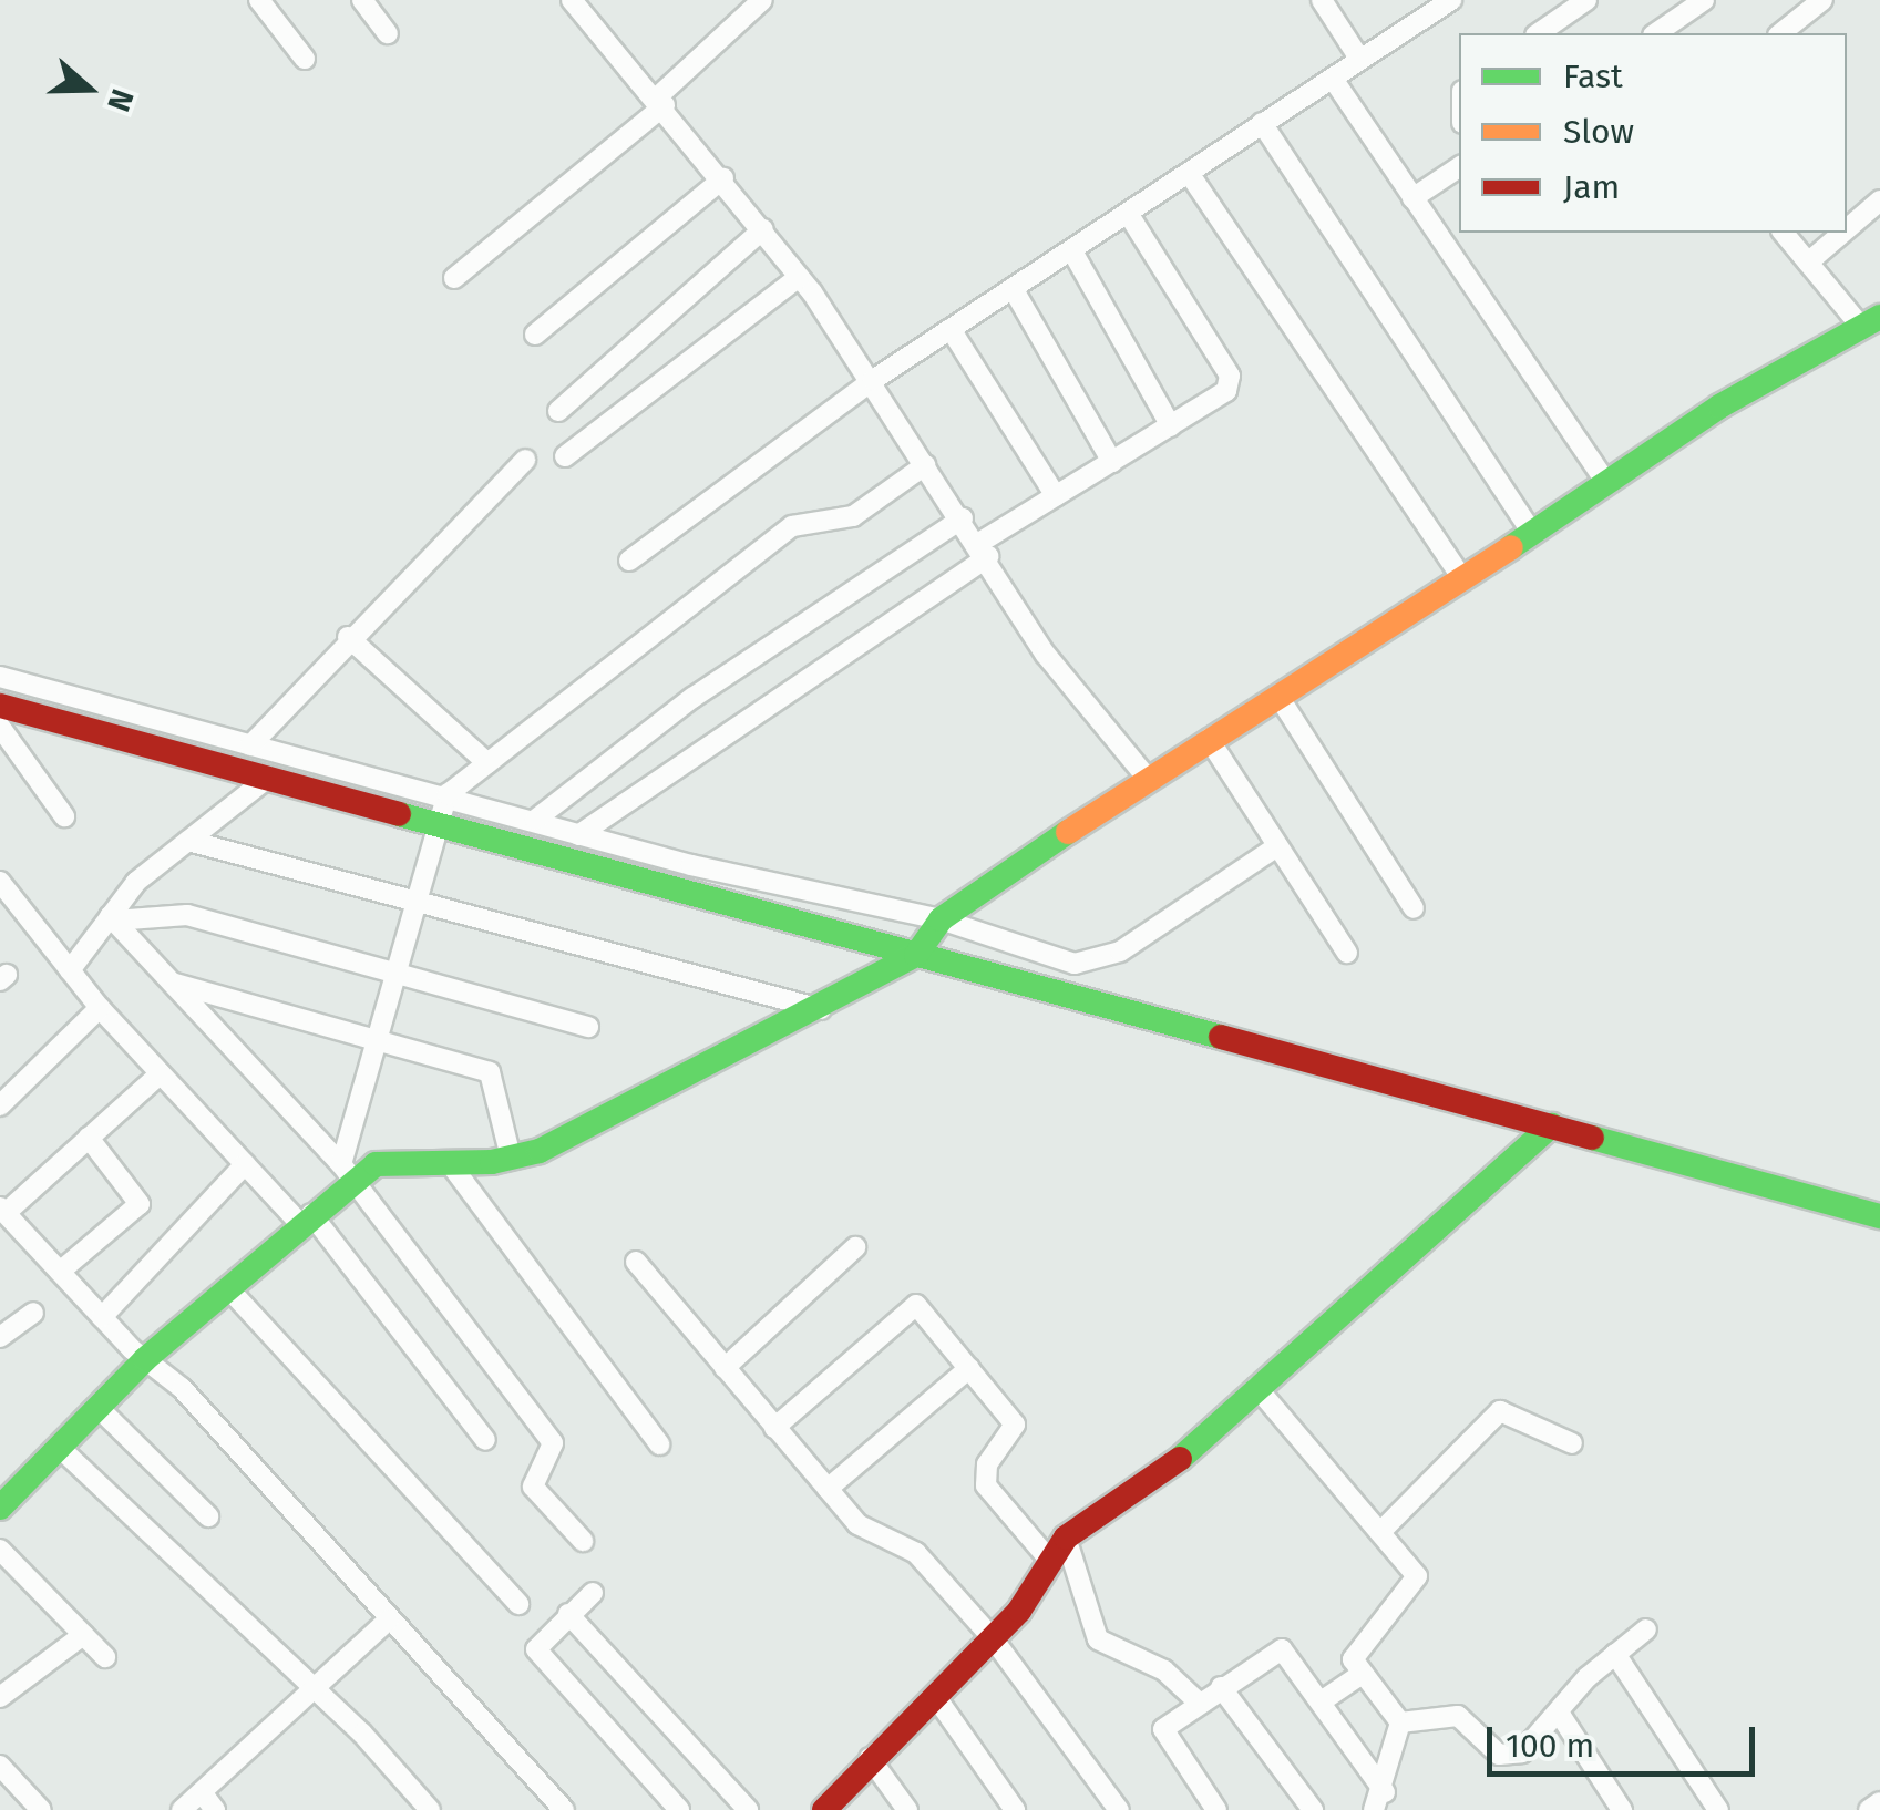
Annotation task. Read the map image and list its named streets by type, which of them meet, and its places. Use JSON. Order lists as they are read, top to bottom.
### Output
{
  "legend": ["Fast", "Slow", "Jam"],
  "scale_bar": "100 m",
  "north": "right"
}
